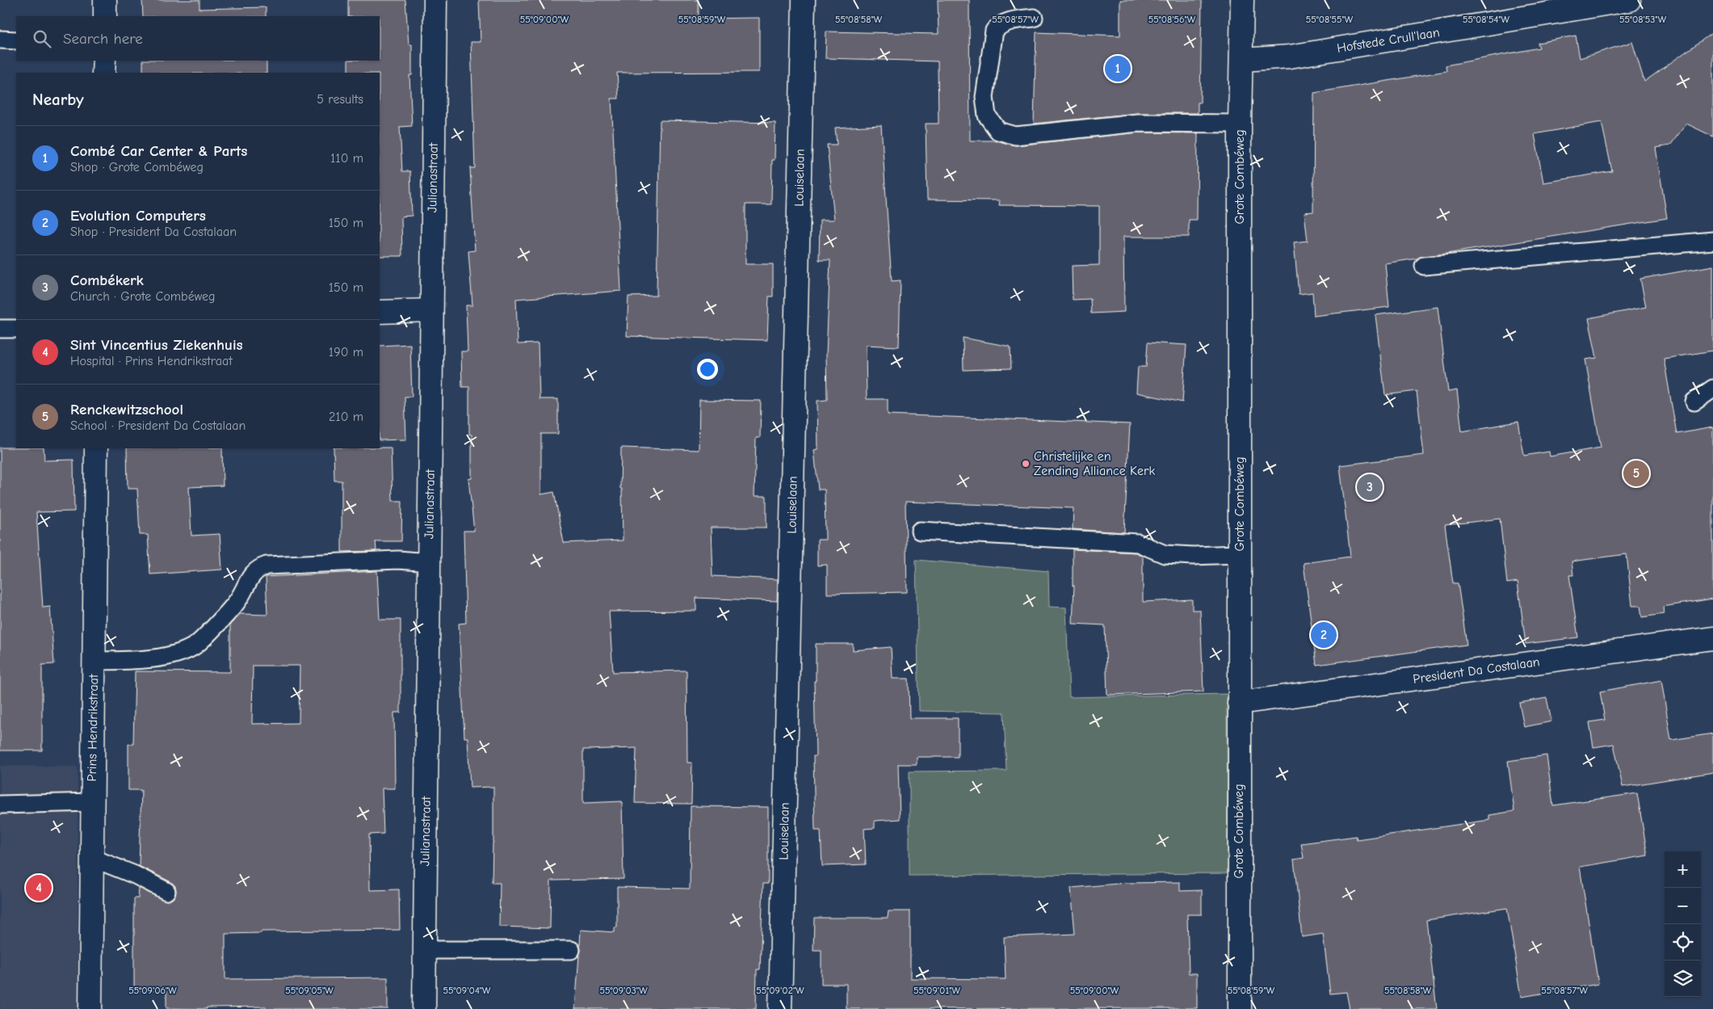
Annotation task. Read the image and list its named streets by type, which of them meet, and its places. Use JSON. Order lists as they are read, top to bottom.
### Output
{
  "streets": {
    "street": [
      "Hofstede Crull'laan",
      "Grote Combéweg",
      "Julianastraat",
      "Louiselaan",
      "President Da Costalaan",
      "Prins Hendrikstraat"
    ]
  },
  "crossings": [
    ["Hofstede Crull'laan", "Grote Combéweg"],
    ["Grote Combéweg", "President Da Costalaan"]
  ],
  "places": ["Christelijke en Zending Alliance Kerk"],
  "page": {
    "search": "Search here",
    "pins": [
      "1",
      "5",
      "3",
      "2",
      "4"
    ],
    "heading": ["Nearby", "5 results"],
    "list": [
      {
        "mark": "1",
        "name": "Combé Car Center & Parts",
        "note": "Shop · Grote Combéweg",
        "value": "110 m"
      },
      {
        "mark": "2",
        "name": "Evolution Computers",
        "note": "Shop · President Da Costalaan",
        "value": "150 m"
      },
      {
        "mark": "3",
        "name": "Combékerk",
        "note": "Church · Grote Combéweg",
        "value": "150 m"
      },
      {
        "mark": "4",
        "name": "Sint Vincentius Ziekenhuis",
        "note": "Hospital · Prins Hendrikstraat",
        "value": "190 m"
      },
      {
        "mark": "5",
        "name": "Renckewitzschool",
        "note": "School · President Da Costalaan",
        "value": "210 m"
      }
    ],
    "map_buttons": ["+", "−"]
  },
  "coordinates": [
    "55°09'00\"W",
    "55°08'59\"W",
    "55°08'58\"W",
    "55°08'57\"W",
    "55°08'56\"W",
    "55°08'55\"W",
    "55°08'54\"W",
    "55°08'53\"W",
    "55°09'06\"W",
    "55°09'05\"W",
    "55°09'04\"W",
    "55°09'03\"W",
    "55°09'02\"W",
    "55°09'01\"W"
  ]
}
